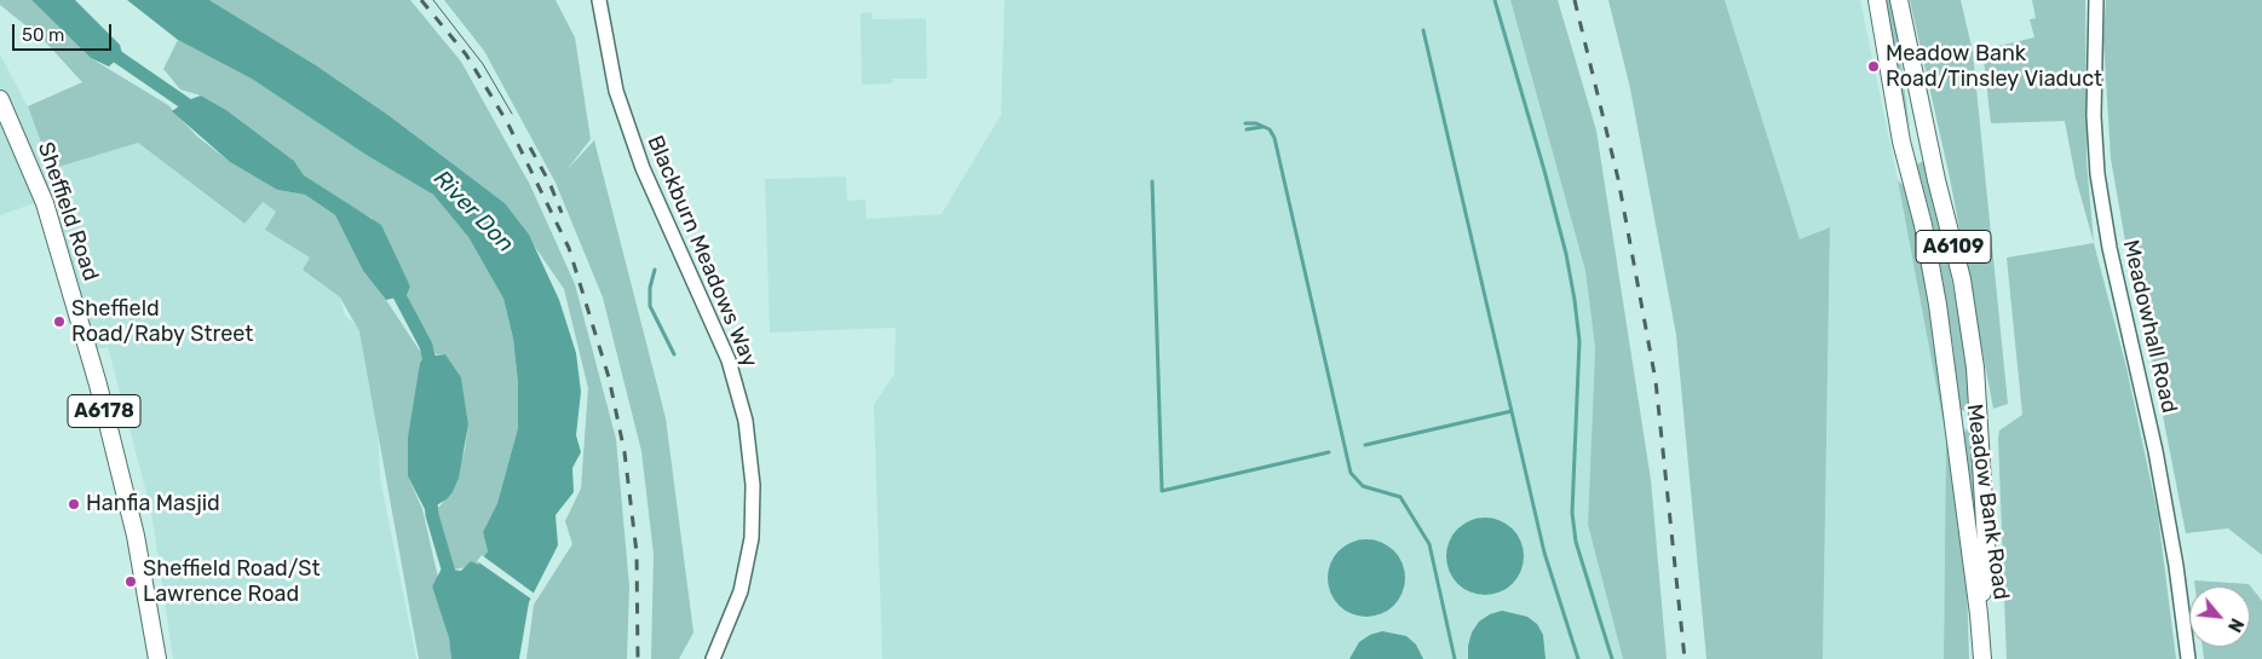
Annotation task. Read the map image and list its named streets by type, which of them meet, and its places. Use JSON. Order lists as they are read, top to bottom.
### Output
{
  "streets": {
    "main road": [
      "Sheffield Road",
      "A6109",
      "A6178",
      "Meadow Bank Road"
    ],
    "street": ["Blackburn Meadows Way", "Meadowhall Road"]
  },
  "crossings": [
    ["A6109", "Meadow Bank Road"]
  ],
  "water": ["River Don"],
  "places": [
    "Meadow Bank Road/Tinsley Viaduct",
    "Sheffield Road/Raby Street",
    "Hanfia Masjid",
    "Sheffield Road/St Lawrence Road"
  ],
  "scale_bar": "50 m",
  "north": "bottom right"
}
